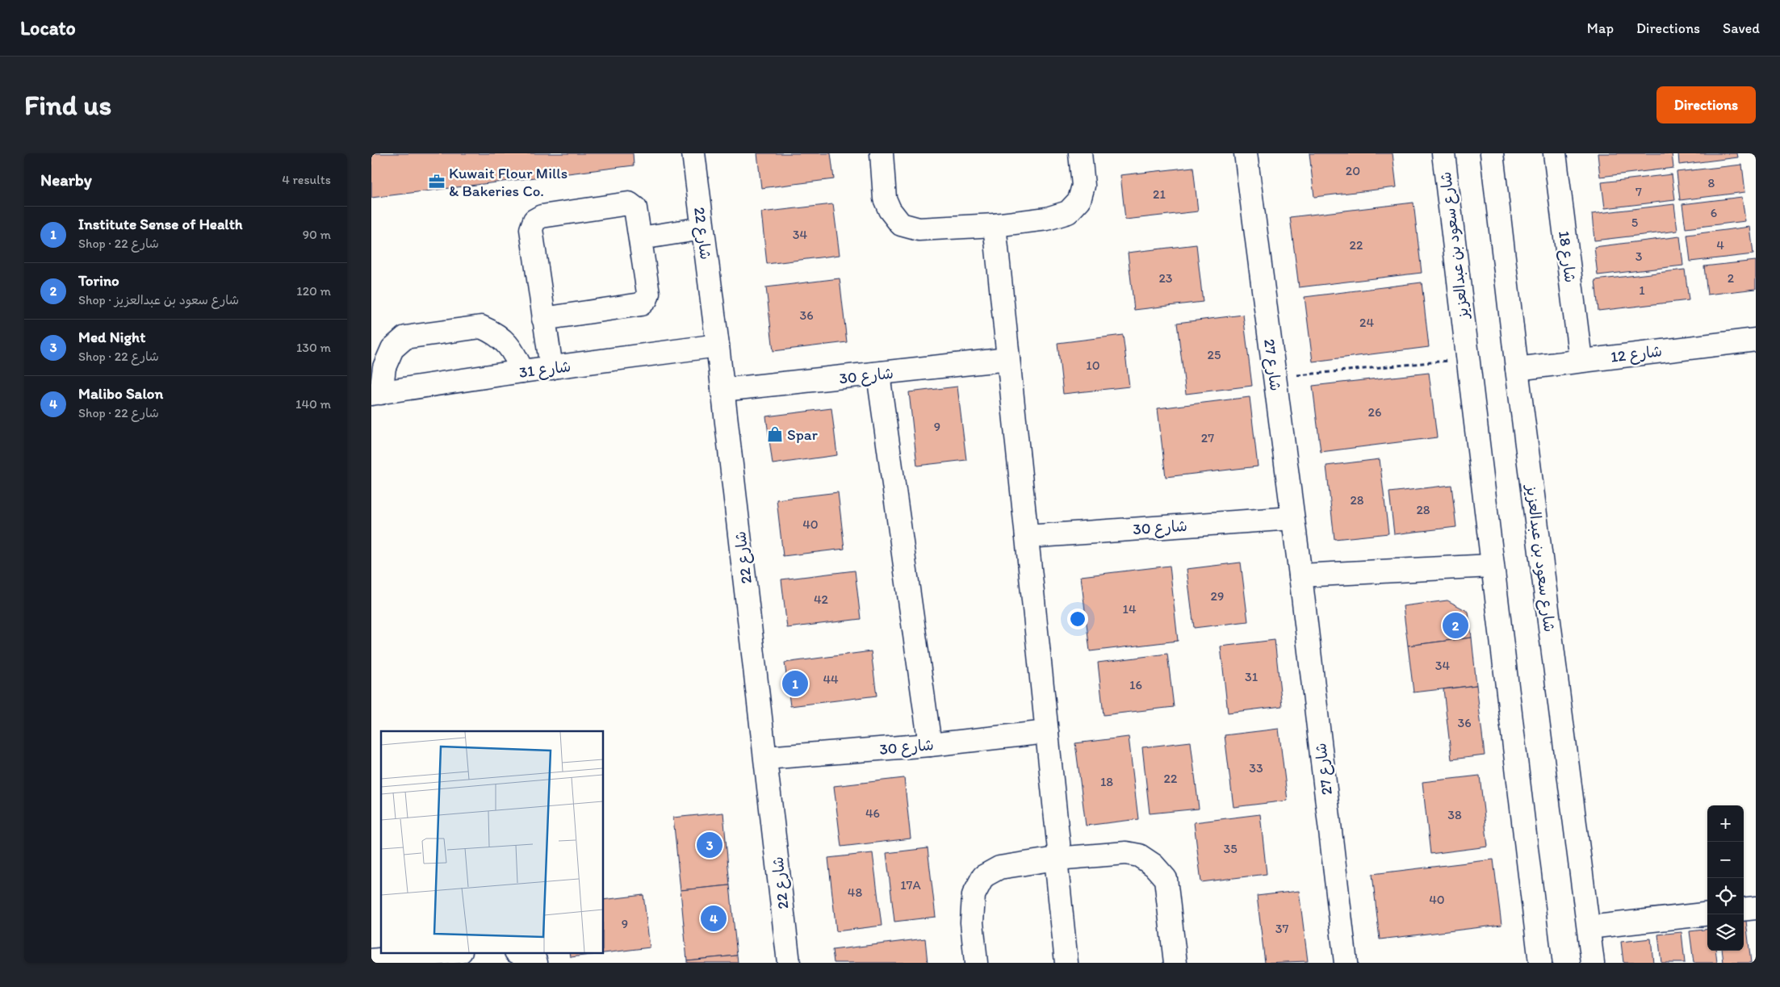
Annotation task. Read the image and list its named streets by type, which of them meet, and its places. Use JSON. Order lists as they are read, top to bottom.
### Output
{
  "streets": {
    "street": [
      "شارع 22",
      "شارع سعود بن عبدالعزيز",
      "شارع 18",
      "شارع 12",
      "شارع 27",
      "شارع 31",
      "شارع 30"
    ]
  },
  "crossings": [
    ["شارع 22", "شارع 31"],
    ["شارع 22", "شارع 30"],
    ["شارع سعود بن عبدالعزيز", "شارع 12"],
    ["شارع 18", "شارع 12"],
    ["شارع 27", "شارع 30"]
  ],
  "places": {
    "office": ["Kuwait Flour Mills & Bakeries Co."],
    "shop": ["Spar"]
  },
  "house_numbers": [
    "20",
    "8",
    "7",
    "21",
    "6",
    "5",
    "34",
    "22",
    "4",
    "3",
    "23",
    "2",
    "1",
    "36",
    "24",
    "25",
    "10",
    "26",
    "9",
    "27",
    "28",
    "28",
    "40",
    "29",
    "42",
    "14",
    "34",
    "31",
    "44",
    "16",
    "36",
    "33",
    "22",
    "18",
    "46",
    "38",
    "35",
    "17A",
    "48",
    "40",
    "9",
    "37"
  ],
  "page": {
    "header": "Locato",
    "nav": ["Map", "Directions", "Saved"],
    "buttons": "Directions",
    "title": "Find us",
    "heading": ["Nearby", "4 results"],
    "list": [
      {
        "mark": "1",
        "name": "Institute Sense of Health",
        "note": "Shop · شارع 22",
        "value": "90 m"
      },
      {
        "mark": "2",
        "name": "Torino",
        "note": "Shop · شارع سعود بن عبدالعزيز",
        "value": "120 m"
      },
      {
        "mark": "3",
        "name": "Med Night",
        "note": "Shop · شارع 22",
        "value": "130 m"
      },
      {
        "mark": "4",
        "name": "Malibo Salon",
        "note": "Shop · شارع 22",
        "value": "140 m"
      }
    ],
    "pins": [
      "2",
      "1",
      "3",
      "4"
    ],
    "map_buttons": ["+", "−"]
  }
}
